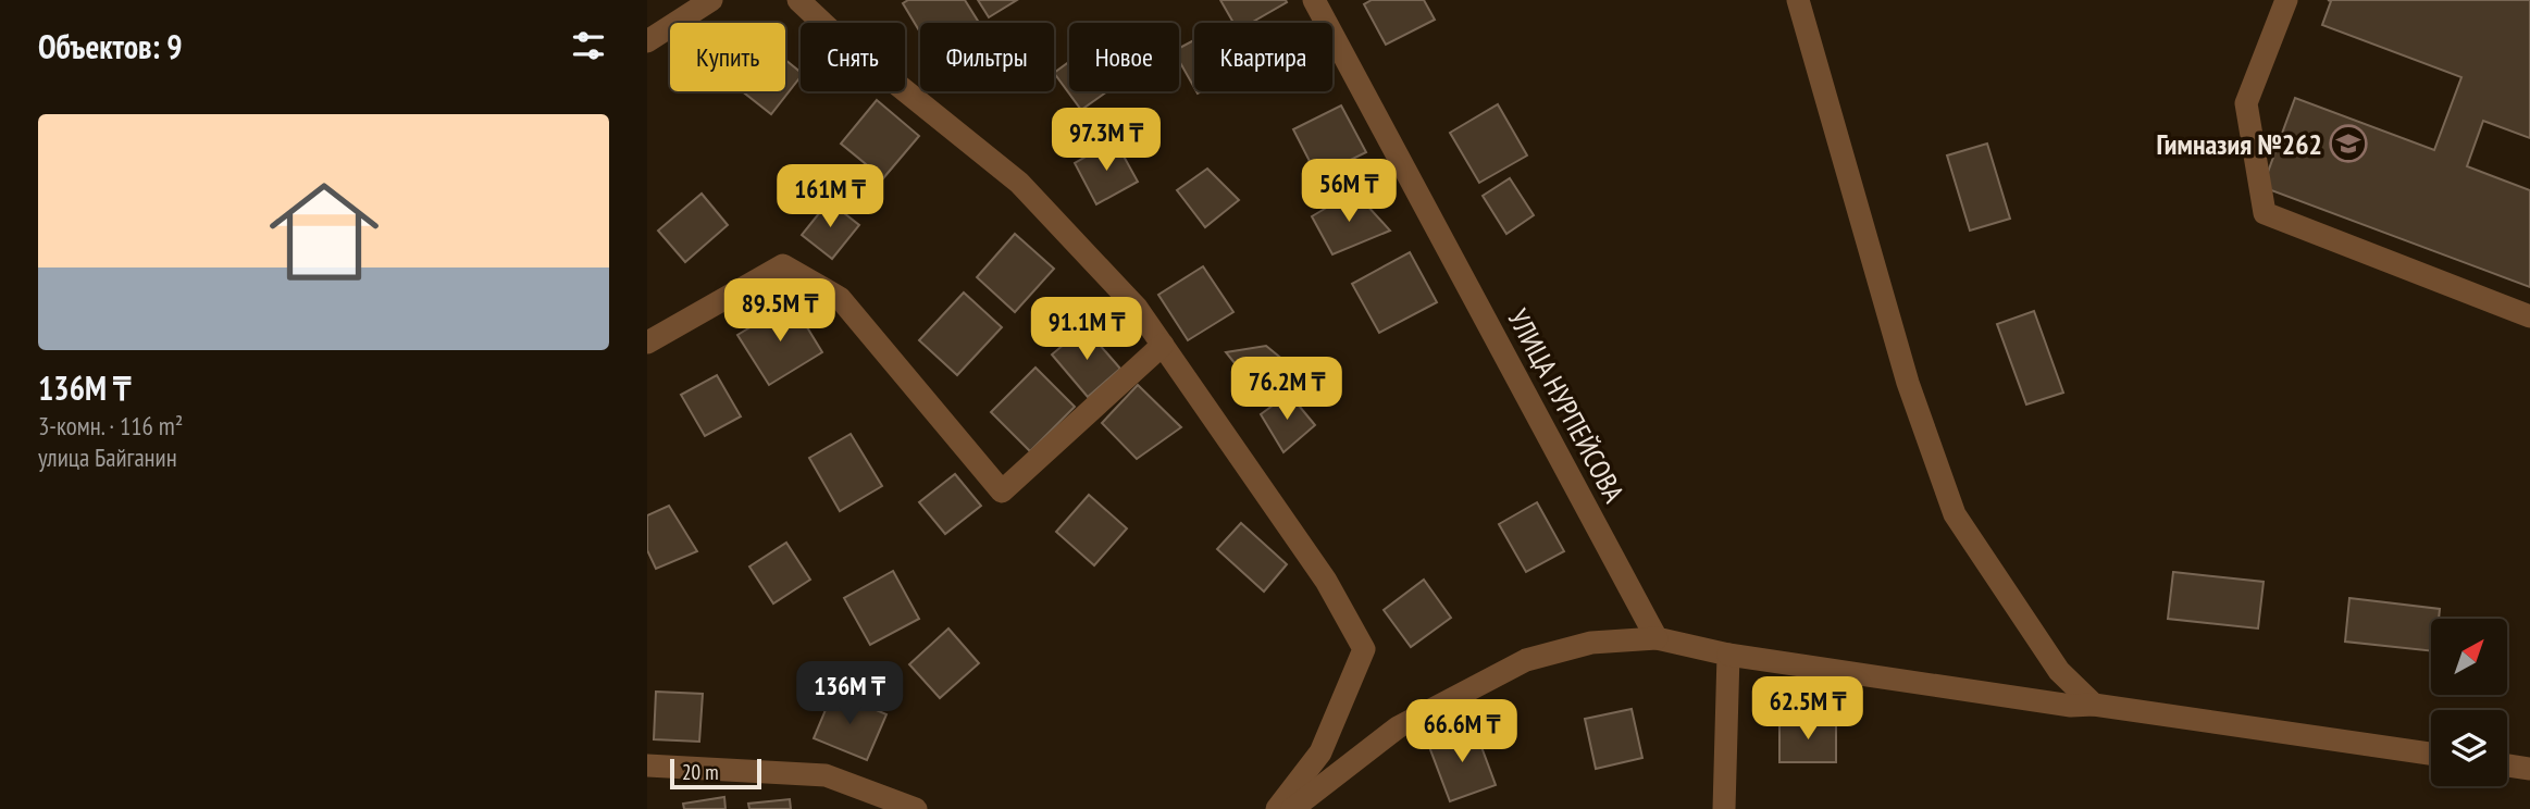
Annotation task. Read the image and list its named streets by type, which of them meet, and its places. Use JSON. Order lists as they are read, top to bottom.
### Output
{
  "streets": {
    "street": ["УЛИЦА НУРПЕЙСОВА"]
  },
  "places": {
    "school or university": ["Гимназия №262"]
  },
  "scale_bar": "20 m",
  "north": "top right",
  "page": {
    "heading": "Объектов: 9",
    "chip": [
      "Купить",
      "Снять",
      "Фильтры",
      "Новое",
      "Квартира"
    ],
    "list": [
      {
        "name": "136M ₸",
        "note": "3-комн. · 116 m² · улица Байганин"
      }
    ],
    "price": [
      "97.3M ₸",
      "56M ₸",
      "161M ₸",
      "89.5M ₸",
      "91.1M ₸",
      "76.2M ₸",
      "136M ₸",
      "62.5M ₸",
      "66.6M ₸"
    ],
    "scale": "20 m"
  }
}
